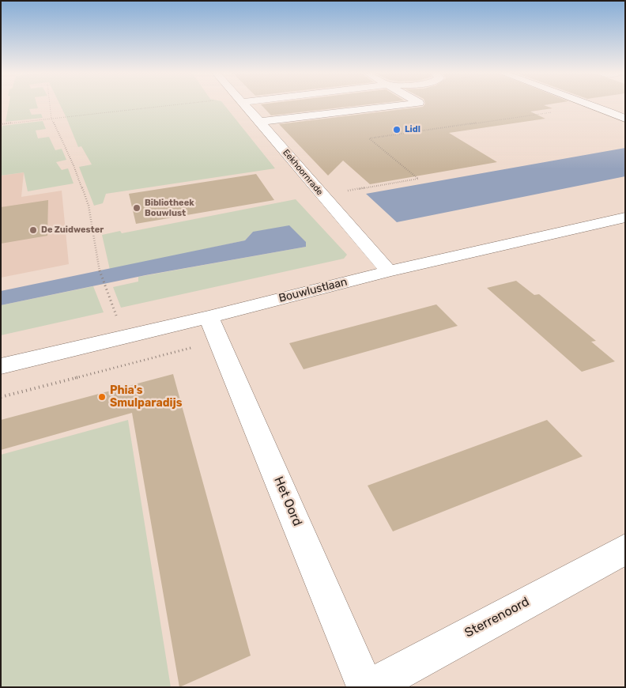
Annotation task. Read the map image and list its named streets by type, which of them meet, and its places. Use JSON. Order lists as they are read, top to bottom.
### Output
{
  "streets": {
    "street": [
      "Eekhoornrade",
      "Bouwlustlaan",
      "Het Oord",
      "Sterrenoord"
    ]
  },
  "crossings": [
    ["Eekhoornrade", "Bouwlustlaan"],
    ["Bouwlustlaan", "Het Oord"]
  ],
  "places": [
    "Lidl",
    "Bibliotheek Bouwlust",
    "De Zuidwester",
    "Phia's Smulparadijs"
  ]
}
